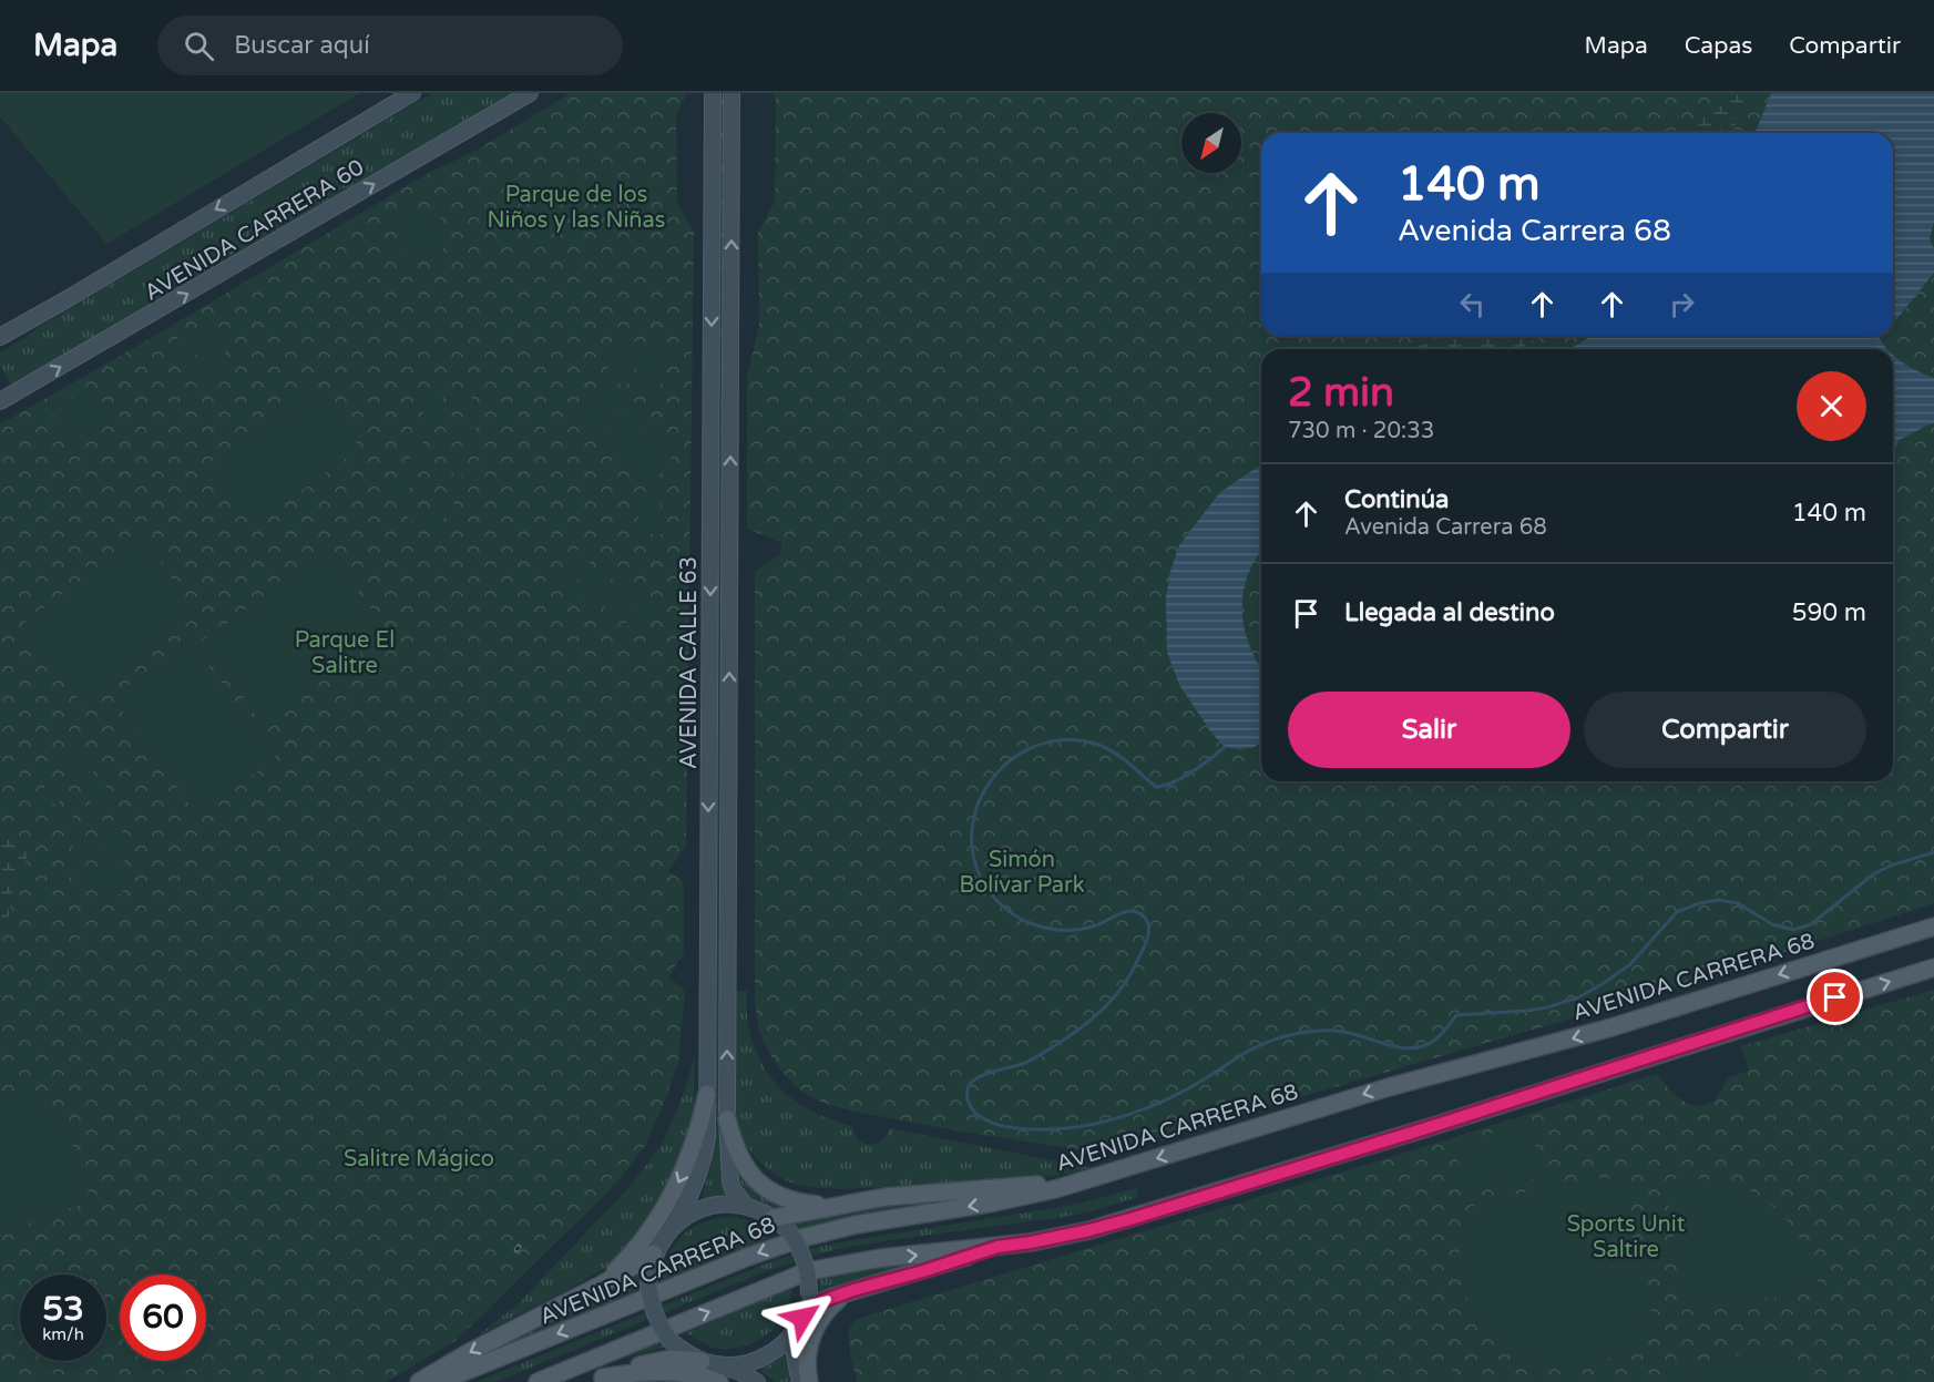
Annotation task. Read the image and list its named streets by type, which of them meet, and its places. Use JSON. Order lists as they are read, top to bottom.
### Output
{
  "streets": {
    "main road": ["AVENIDA CARRERA 60", "AVENIDA CALLE 63", "AVENIDA CARRERA 68"]
  },
  "parks": [
    "Parque de los Niños y las Niñas",
    "Parque El Salitre",
    "Simón Bolívar Park",
    "Salitre Mágico",
    "Sports Unit Saltire"
  ],
  "north": "bottom left",
  "page": {
    "header": "Mapa",
    "search": "Buscar aquí",
    "nav": ["Mapa", "Capas", "Compartir"],
    "turn": ["140 m", "Avenida Carrera 68"],
    "heading": ["2 min", "730 m · 20:33"],
    "list": [
      {
        "name": "Continúa",
        "note": "Avenida Carrera 68",
        "value": "140 m"
      },
      {
        "name": "Llegada al destino",
        "value": "590 m"
      }
    ],
    "buttons": ["Salir", "Compartir"],
    "speed": "53 km/h",
    "limit": "60"
  }
}
